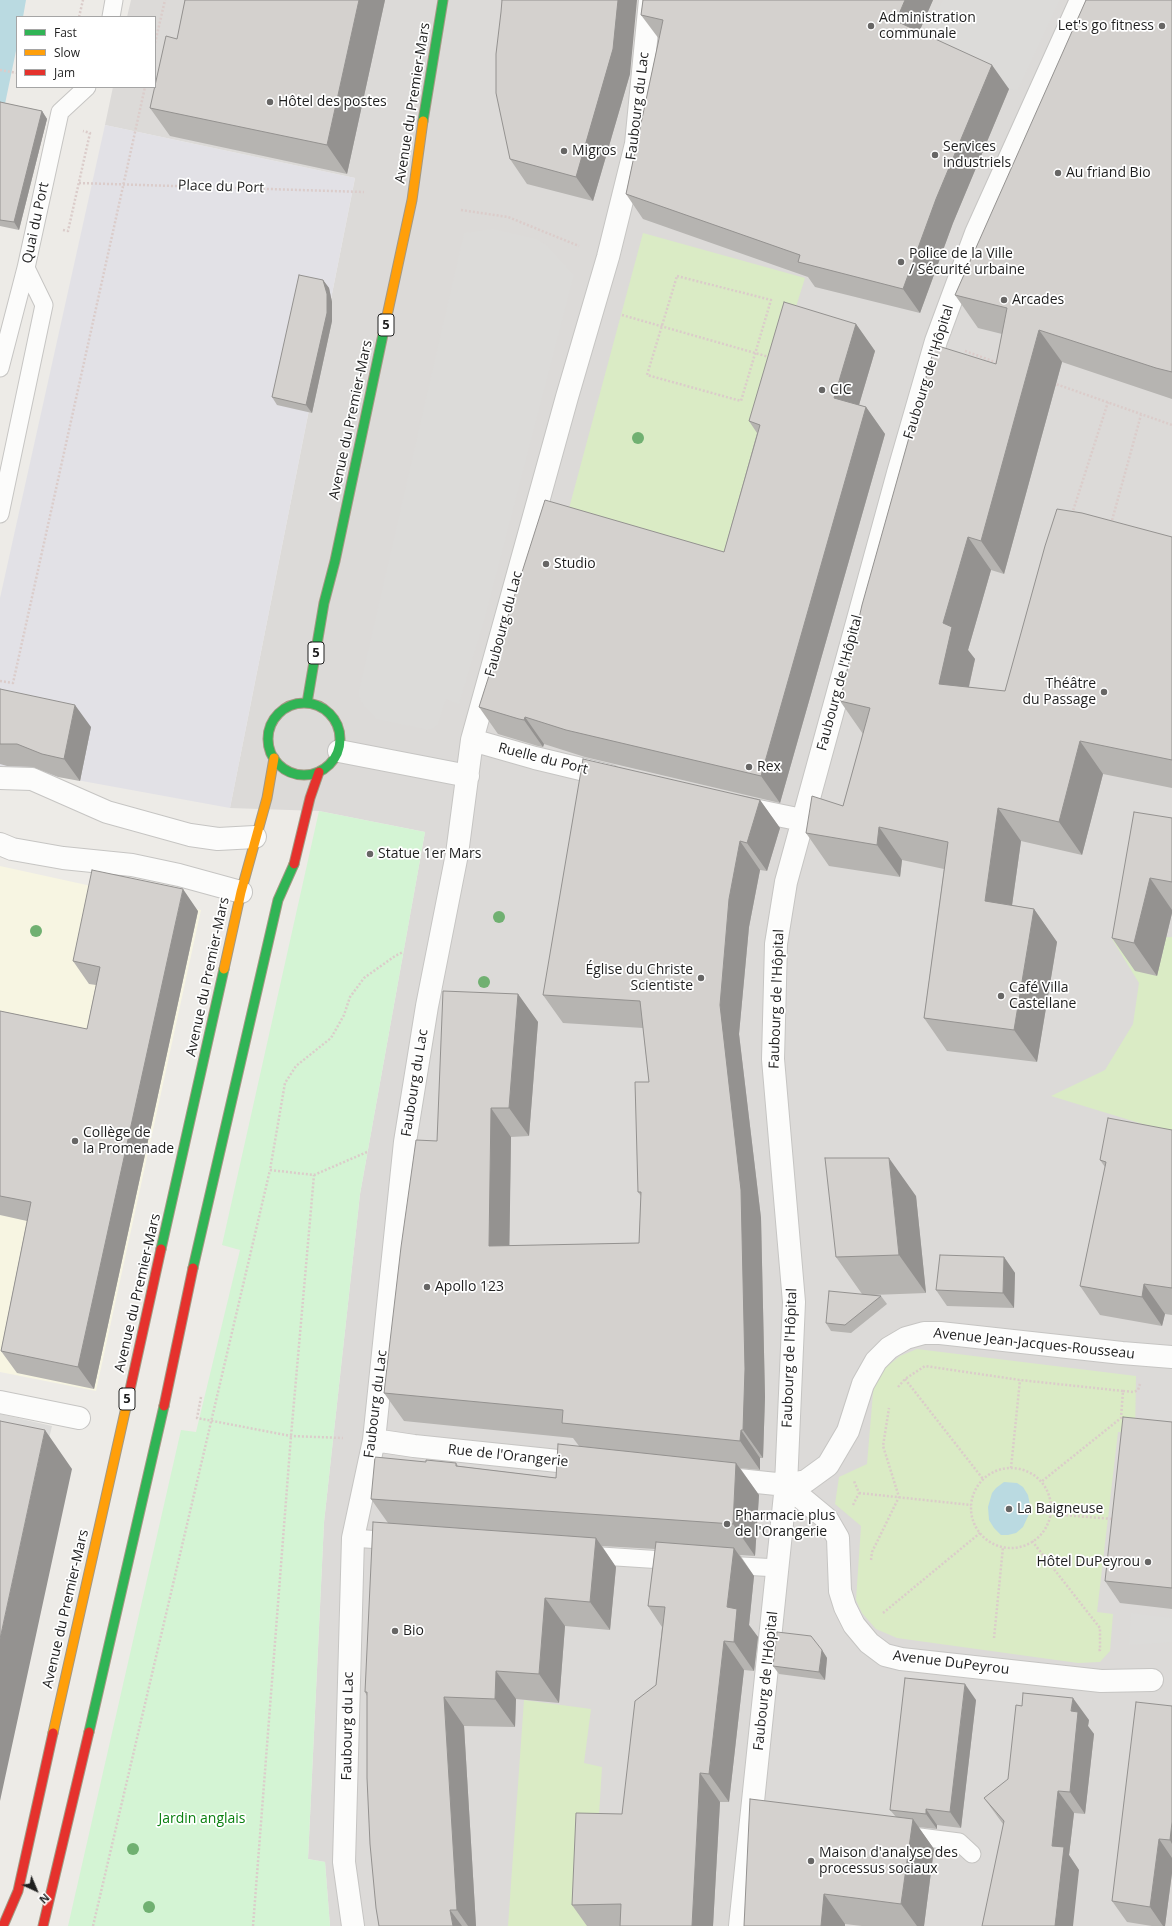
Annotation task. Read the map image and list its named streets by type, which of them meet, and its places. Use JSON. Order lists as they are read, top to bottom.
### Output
{
  "streets": {
    "main road": ["Avenue du Premier-Mars", "5"],
    "street": [
      "Faubourg du Lac",
      "Faubourg de l'Hôpital",
      "Ruelle du Port",
      "Avenue Jean-Jacques-Rousseau",
      "Rue de l'Orangerie",
      "Avenue DuPeyrou"
    ],
    "lane": ["Quai du Port"],
    "path": ["Place du Port"]
  },
  "crossings": [
    ["Faubourg du Lac", "Ruelle du Port"],
    ["Faubourg du Lac", "Rue de l'Orangerie"],
    ["Faubourg de l'Hôpital", "Avenue Jean-Jacques-Rousseau"],
    ["Faubourg de l'Hôpital", "Avenue DuPeyrou"],
    ["Avenue Jean-Jacques-Rousseau", "Avenue DuPeyrou"]
  ],
  "parks": ["Jardin anglais"],
  "places": [
    "Administration communale",
    "Let's go fitness",
    "Hôtel des postes",
    "Migros",
    "Services industriels",
    "Au friand Bio",
    "Police de la Ville / Sécurité urbaine",
    "Arcades",
    "CIC",
    "Studio",
    "Théâtre du Passage",
    "Rex",
    "Statue 1er Mars",
    "Église du Christe Scientiste",
    "Café Villa Castellane",
    "Collège de la Promenade",
    "Apollo 123",
    "La Baigneuse",
    "Pharmacie plus de l'Orangerie",
    "Hôtel DuPeyrou",
    "Bio",
    "Maison d'analyse des processus sociaux"
  ],
  "legend": ["Fast", "Slow", "Jam"],
  "north": "bottom right"
}
